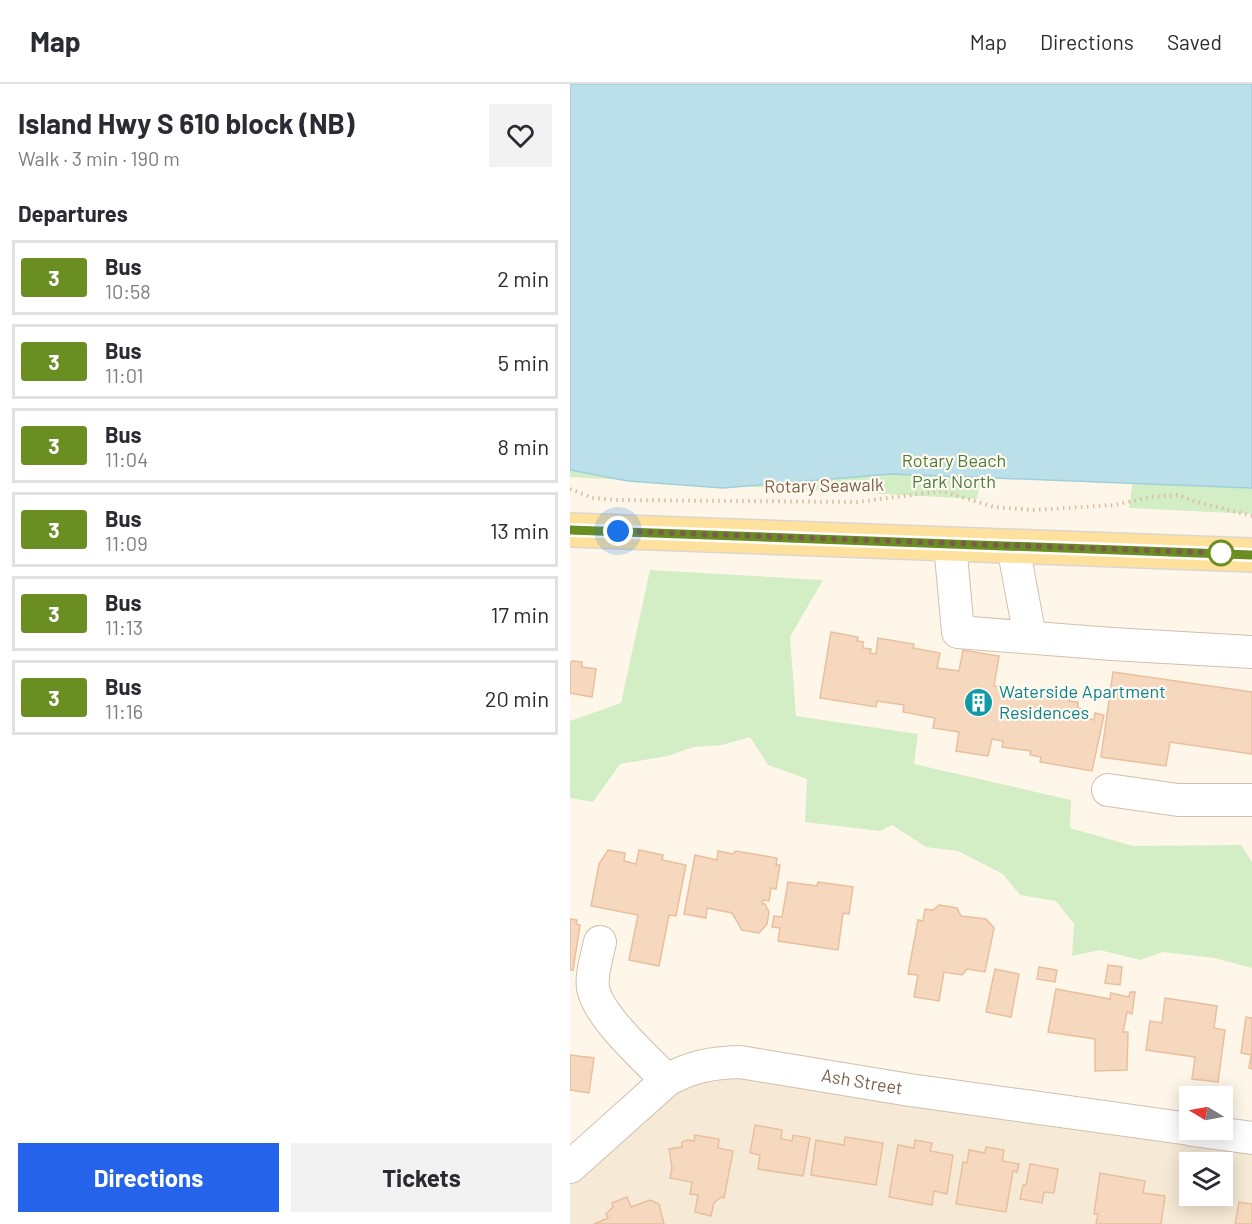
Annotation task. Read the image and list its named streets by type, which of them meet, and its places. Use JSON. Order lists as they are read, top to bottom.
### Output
{
  "streets": {
    "street": ["Ash Street"],
    "path": ["Rotary Seawalk"]
  },
  "parks": ["Rotary Beach Park North"],
  "places": {
    "building": ["Waterside Apartment Residences"]
  },
  "lines": ["bus line 3"],
  "north": "left",
  "page": {
    "header": "Map",
    "nav": ["Map", "Directions", "Saved"],
    "heading": [
      ["Island Hwy S 610 block (NB)", "Walk · 3 min · 190 m"],
      "Departures"
    ],
    "list": [
      {
        "mark": "3",
        "name": "Bus",
        "note": "10:58",
        "value": "2 min"
      },
      {
        "mark": "3",
        "name": "Bus",
        "note": "11:01",
        "value": "5 min"
      },
      {
        "mark": "3",
        "name": "Bus",
        "note": "11:04",
        "value": "8 min"
      },
      {
        "mark": "3",
        "name": "Bus",
        "note": "11:09",
        "value": "13 min"
      },
      {
        "mark": "3",
        "name": "Bus",
        "note": "11:13",
        "value": "17 min"
      },
      {
        "mark": "3",
        "name": "Bus",
        "note": "11:16",
        "value": "20 min"
      }
    ],
    "buttons": ["Directions", "Tickets"]
  }
}
